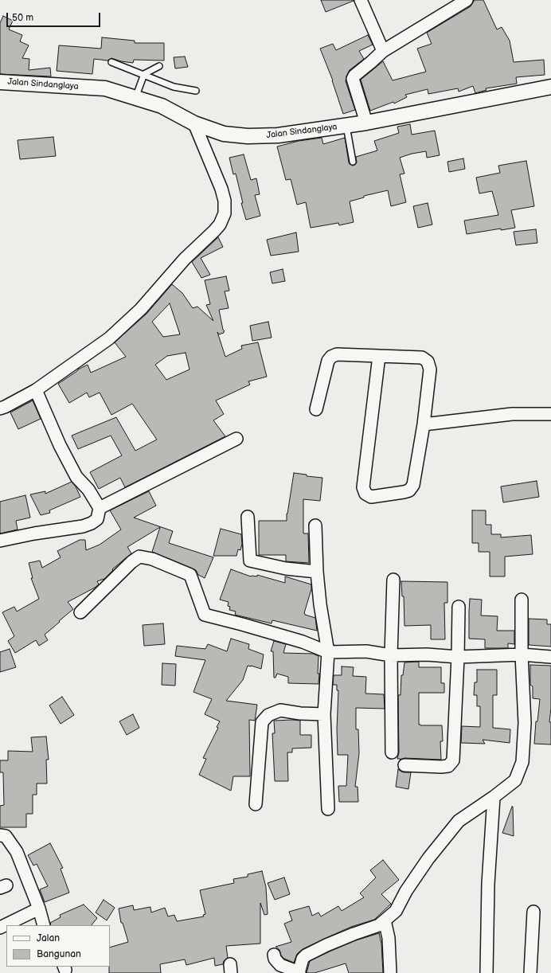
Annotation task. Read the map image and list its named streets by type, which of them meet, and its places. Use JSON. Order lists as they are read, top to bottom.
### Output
{
  "streets": {
    "street": ["Jalan Sindanglaya"]
  },
  "legend": ["Jalan", "Bangunan"],
  "scale_bar": "50 m"
}
